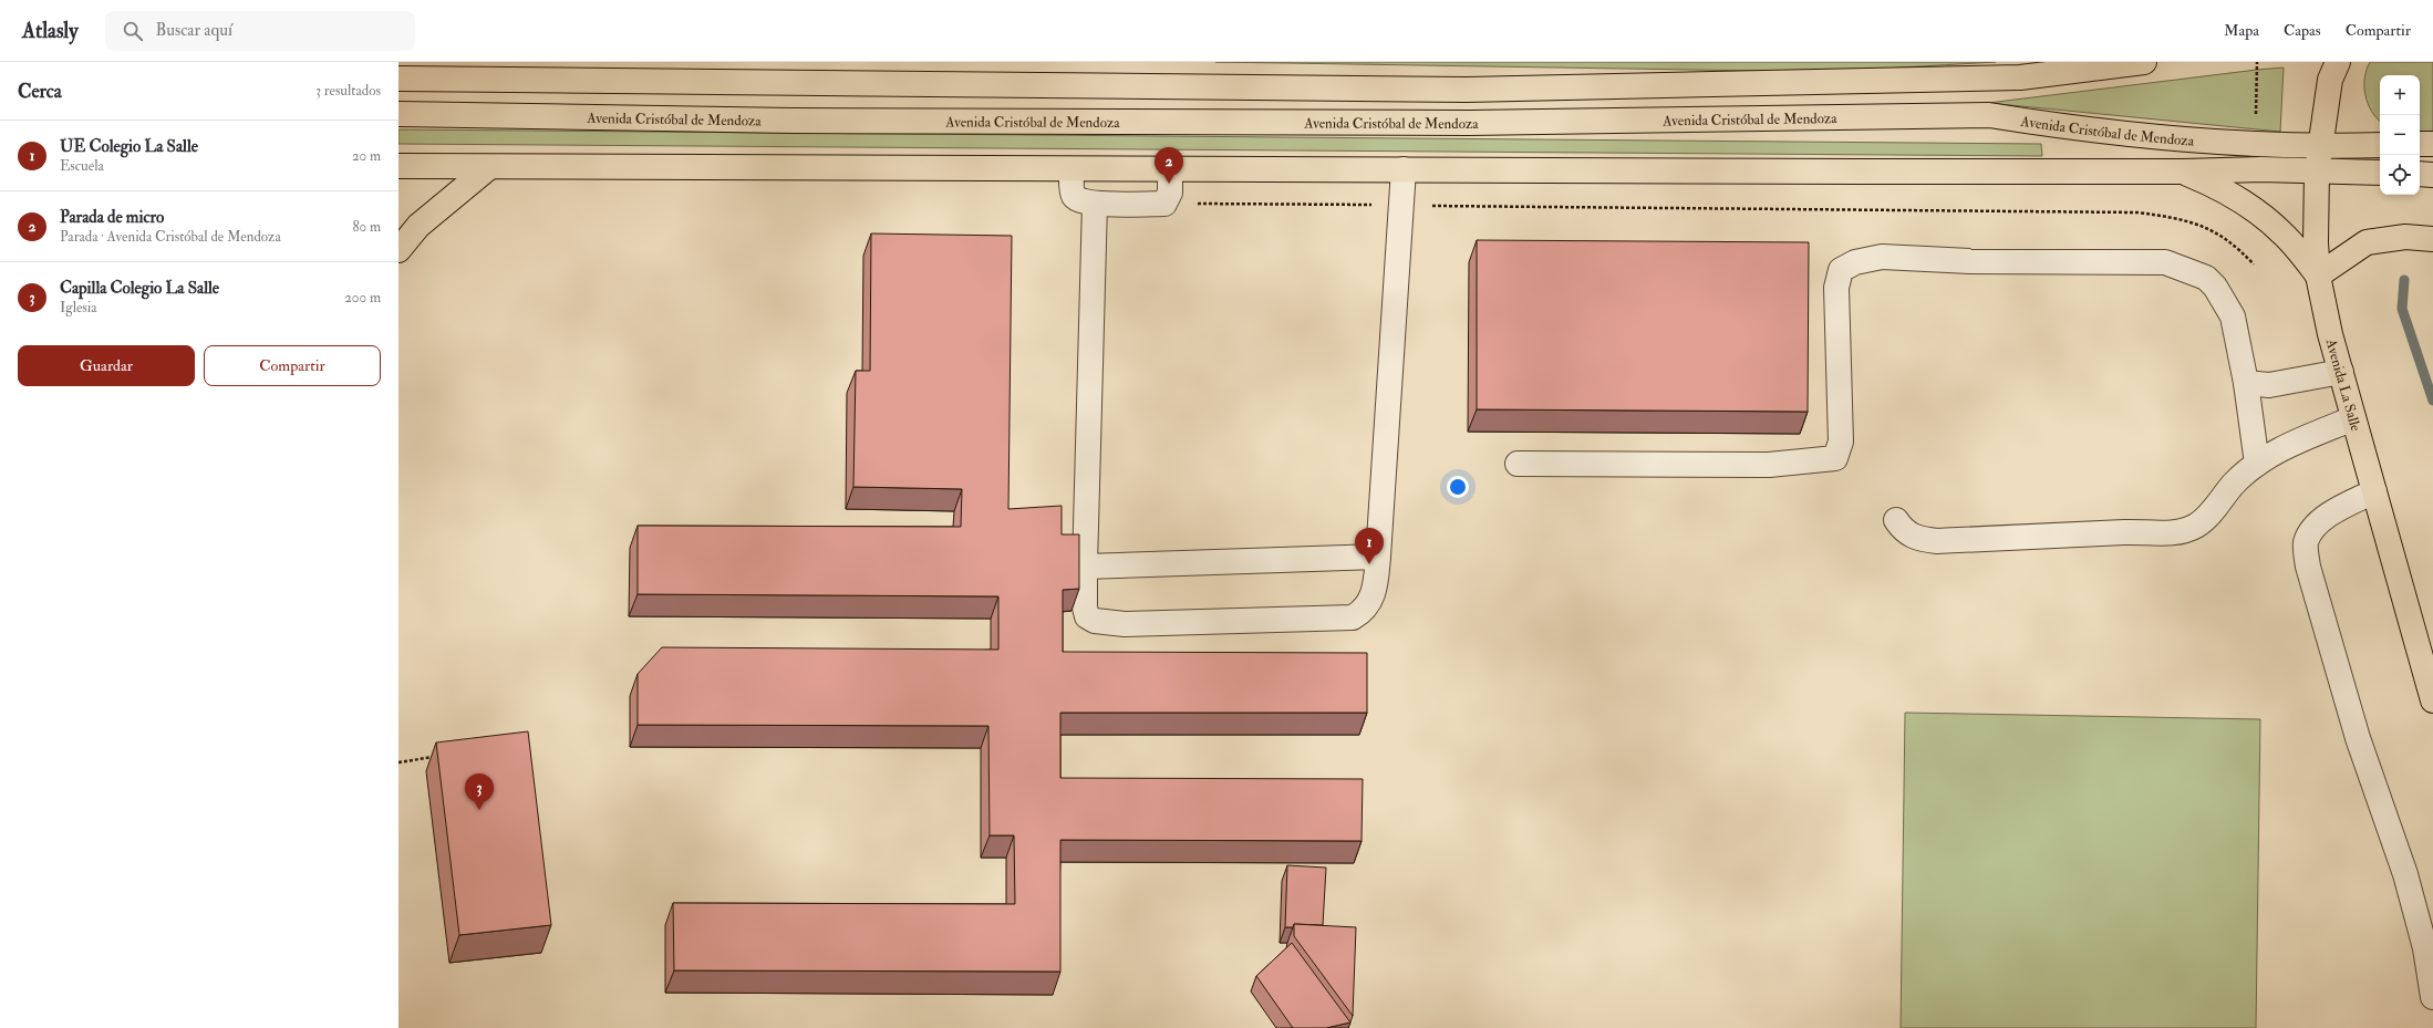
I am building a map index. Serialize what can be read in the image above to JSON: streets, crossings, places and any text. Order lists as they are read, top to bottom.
{
  "streets": {
    "main road": ["Avenida Cristóbal de Mendoza", "Avenida La Salle"]
  },
  "crossings": [
    ["Avenida Cristóbal de Mendoza", "Avenida La Salle"]
  ],
  "page": {
    "header": "Atlasly",
    "search": "Buscar aquí",
    "nav": ["Mapa", "Capas", "Compartir"],
    "heading": ["Cerca", "3 resultados"],
    "map_buttons": ["+", "−"],
    "list": [
      {
        "mark": "1",
        "name": "UE Colegio La Salle",
        "note": "Escuela",
        "value": "20 m"
      },
      {
        "mark": "2",
        "name": "Parada de micro",
        "note": "Parada · Avenida Cristóbal de Mendoza",
        "value": "80 m"
      },
      {
        "mark": "3",
        "name": "Capilla Colegio La Salle",
        "note": "Iglesia",
        "value": "200 m"
      }
    ],
    "pins": ["2", "1", "3"],
    "buttons": ["Guardar", "Compartir"]
  }
}
